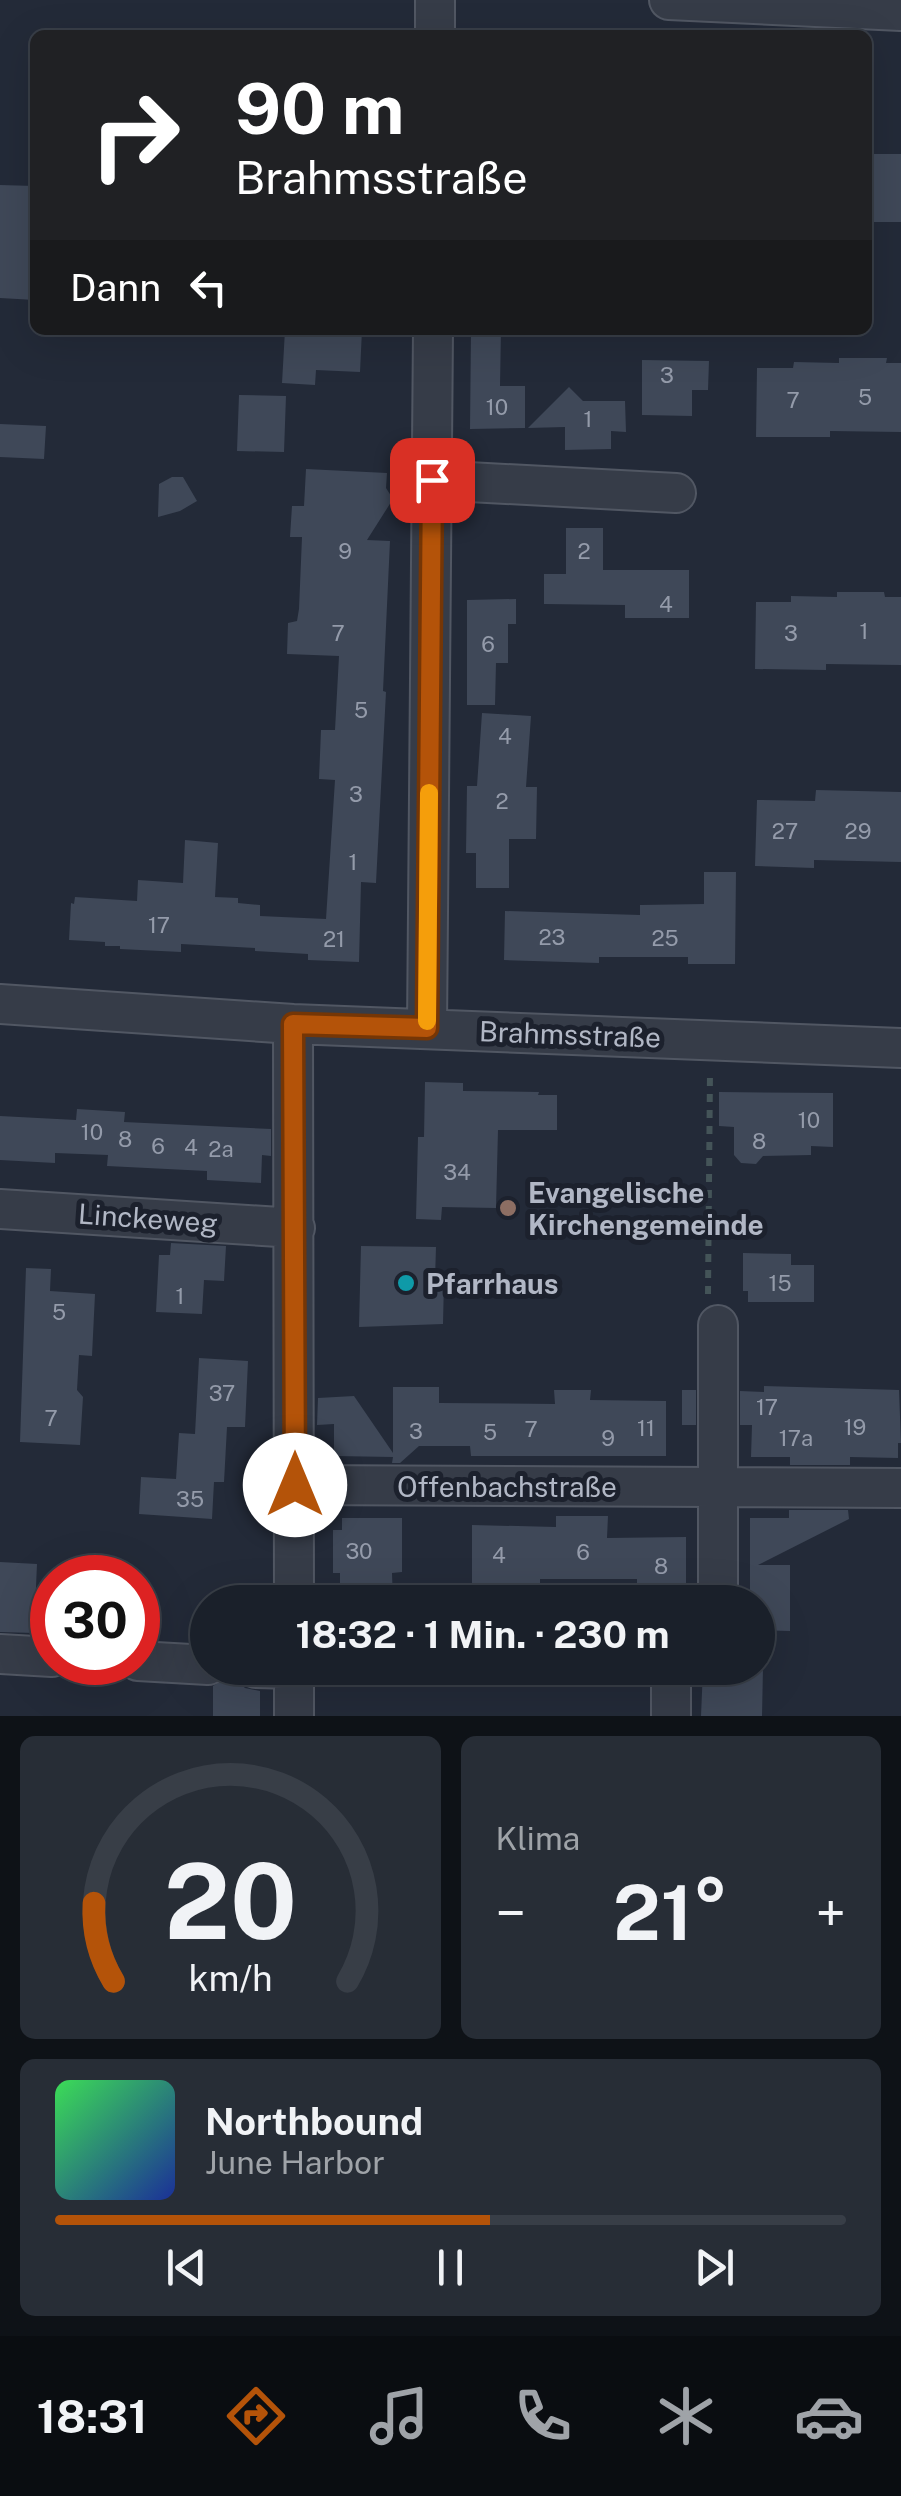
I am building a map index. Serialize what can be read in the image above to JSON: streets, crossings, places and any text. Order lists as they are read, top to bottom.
{
  "streets": {
    "street": ["Brahmsstraße", "Linckeweg", "Offenbachstraße"]
  },
  "places": ["Evangelische Kirchengemeinde", "Pfarrhaus"],
  "house_numbers": [
    "3",
    "5",
    "7",
    "10",
    "1",
    "9",
    "2",
    "4",
    "1",
    "7",
    "3",
    "6",
    "5",
    "4",
    "3",
    "2",
    "27",
    "29",
    "1",
    "17",
    "23",
    "25",
    "21",
    "10",
    "10",
    "8",
    "8",
    "6",
    "4",
    "2a",
    "34",
    "15",
    "1",
    "5",
    "37",
    "17",
    "7",
    "19",
    "11",
    "7",
    "3",
    "5",
    "9",
    "17a",
    "35",
    "30",
    "6",
    "4",
    "8"
  ],
  "page": {
    "turn": ["90 m", "Brahmsstraße"],
    "then": "Dann",
    "limit": "30",
    "trip": "18:32 · 1 Min. · 230 m",
    "tile": "Klima",
    "heat": ["−", "21°", "+"],
    "song": ["Northbound", "June Harbor"],
    "tabs": "18:31",
    "gauge": ["20", "km/h"]
  }
}
